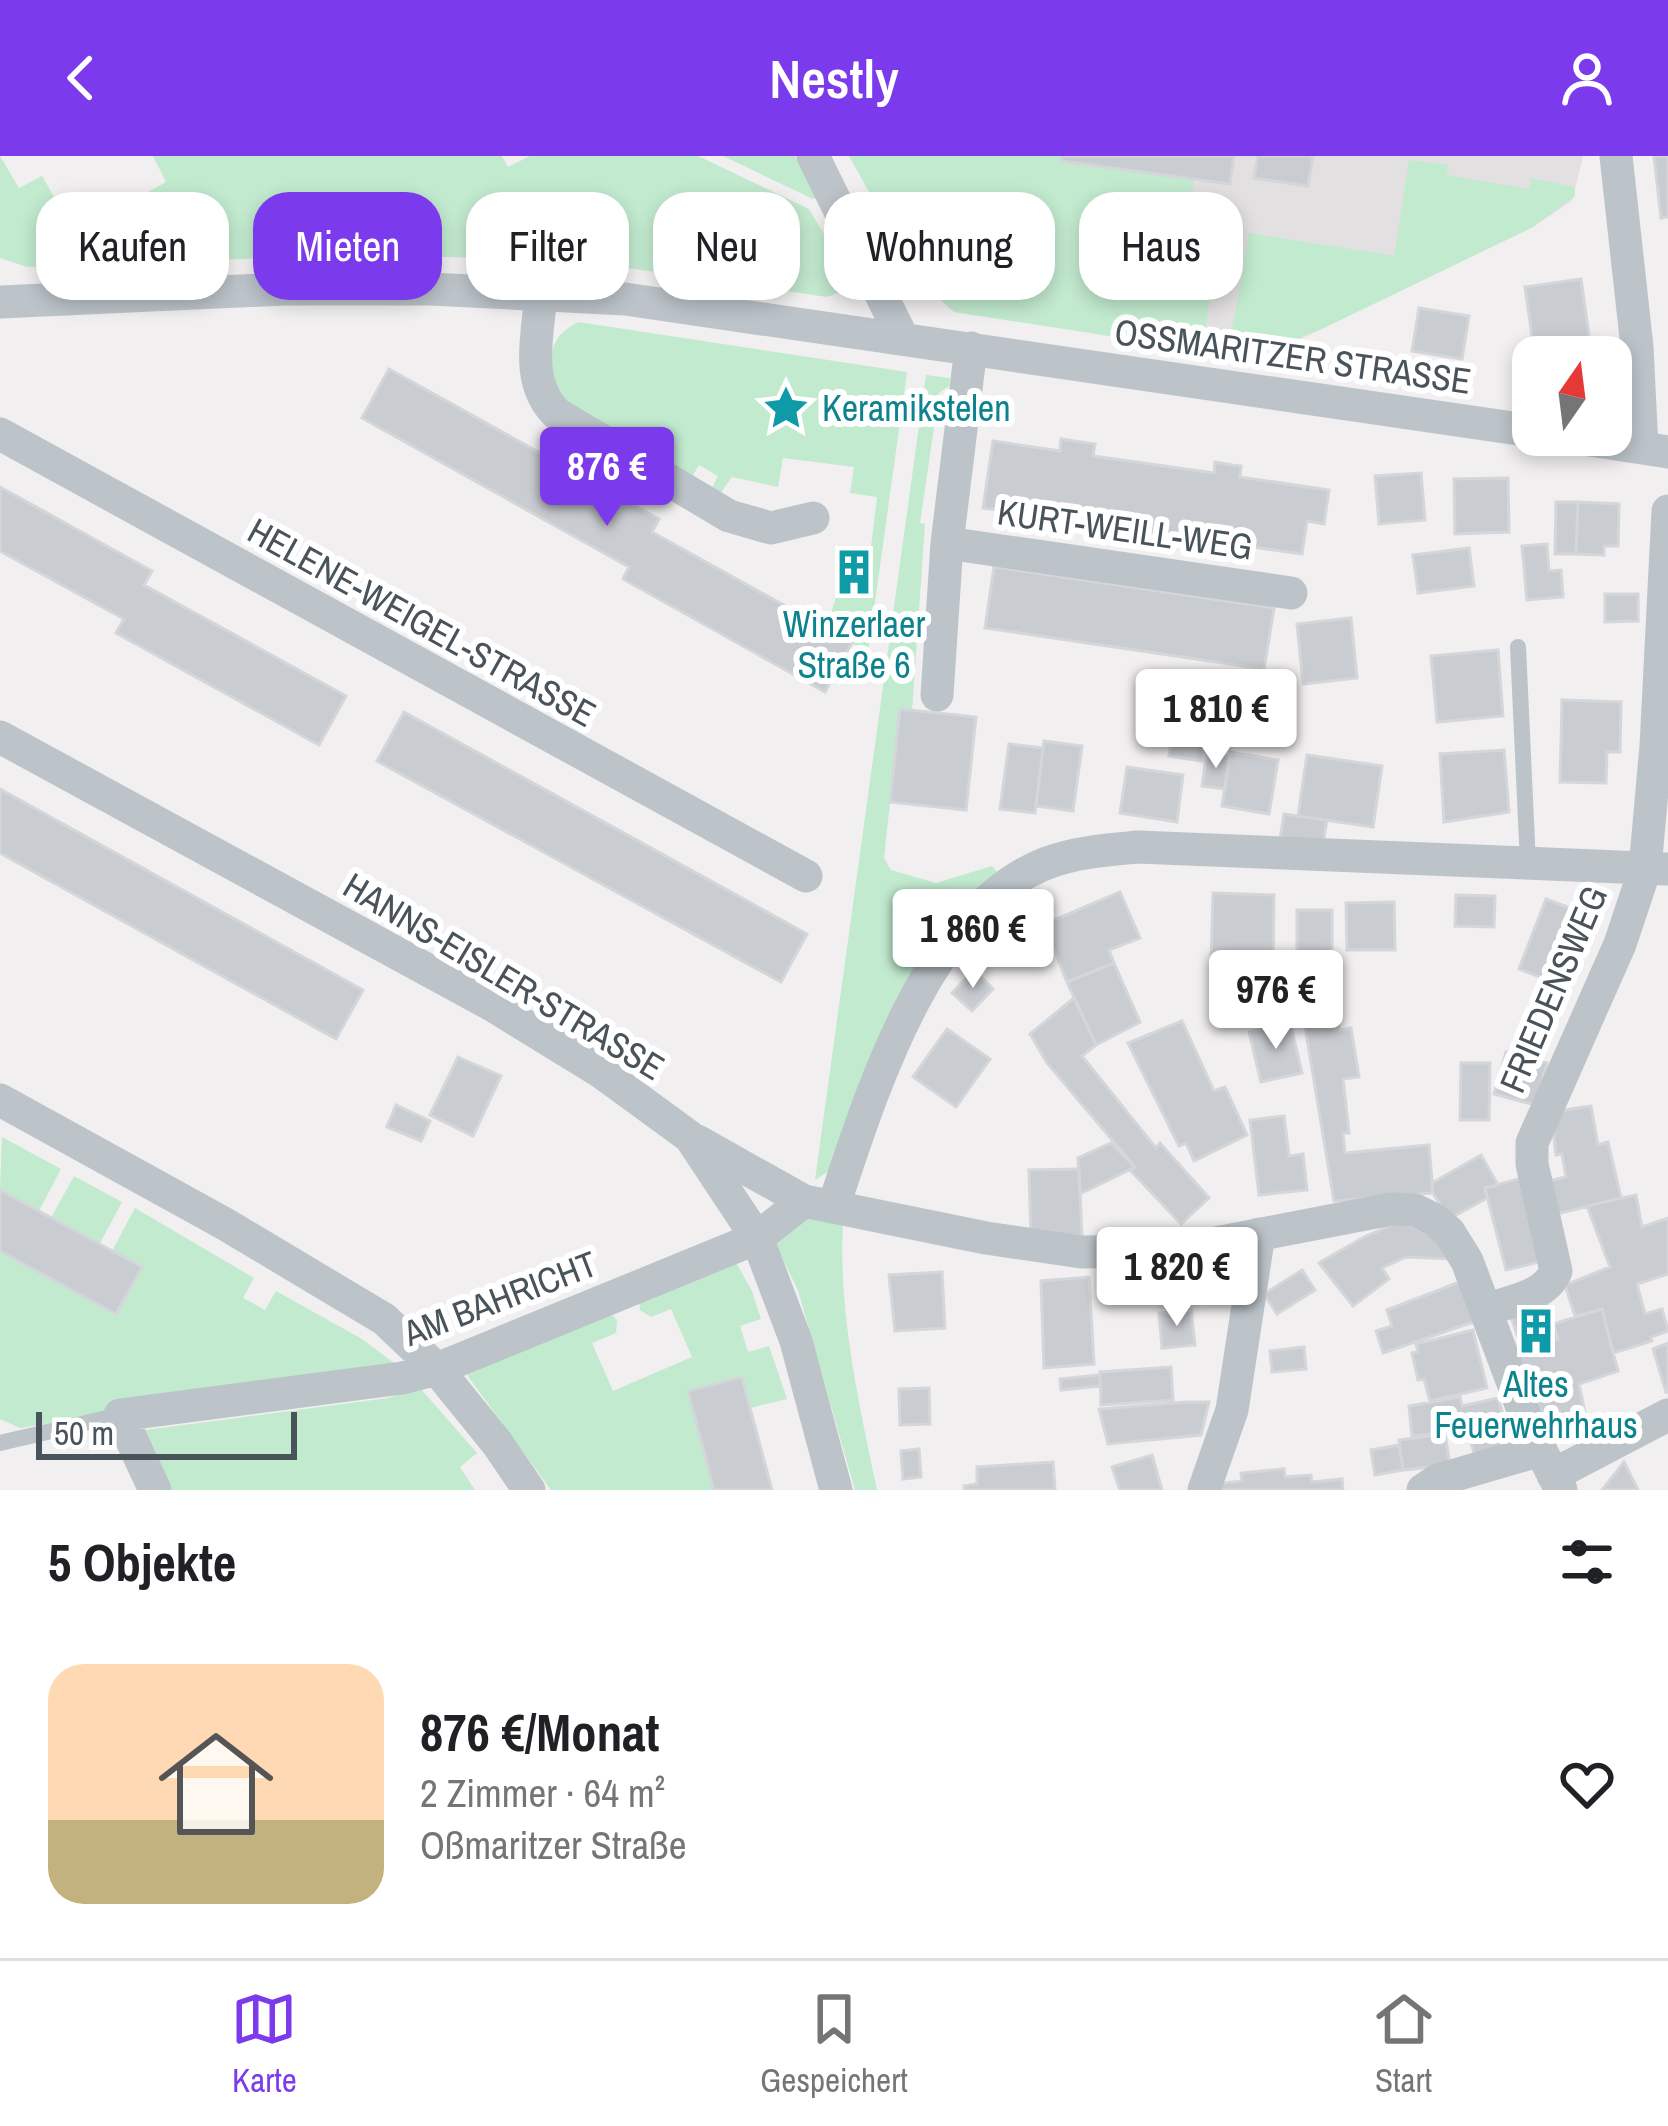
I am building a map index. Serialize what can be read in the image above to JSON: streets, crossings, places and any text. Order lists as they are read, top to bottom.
{
  "streets": {
    "street": [
      "OSSMARITZER STRASSE",
      "KURT-WEILL-WEG",
      "HELENE-WEIGEL-STRASSE",
      "HANNS-EISLER-STRASSE",
      "FRIEDENSWEG",
      "AM BAHRICHT"
    ]
  },
  "crossings": [
    ["OSSMARITZER STRASSE", "KURT-WEILL-WEG"],
    ["HANNS-EISLER-STRASSE", "AM BAHRICHT"]
  ],
  "places": {
    "place": ["Keramikstelen"],
    "building": ["Winzerlaer Straße 6", "Altes Feuerwehrhaus"]
  },
  "scale_bar": "50 m",
  "north": "top",
  "page": {
    "header": "Nestly",
    "chip": [
      "Kaufen",
      "Mieten",
      "Filter",
      "Neu",
      "Wohnung",
      "Haus"
    ],
    "price": [
      "876 €",
      "1 810 €",
      "1 860 €",
      "976 €",
      "1 820 €"
    ],
    "scale": "50 m",
    "heading": "5 Objekte",
    "list": [
      {
        "name": "876 €/Monat",
        "note": "2 Zimmer · 64 m² · Oßmaritzer Straße"
      }
    ],
    "tabs": ["Karte", "Gespeichert", "Start"]
  }
}
